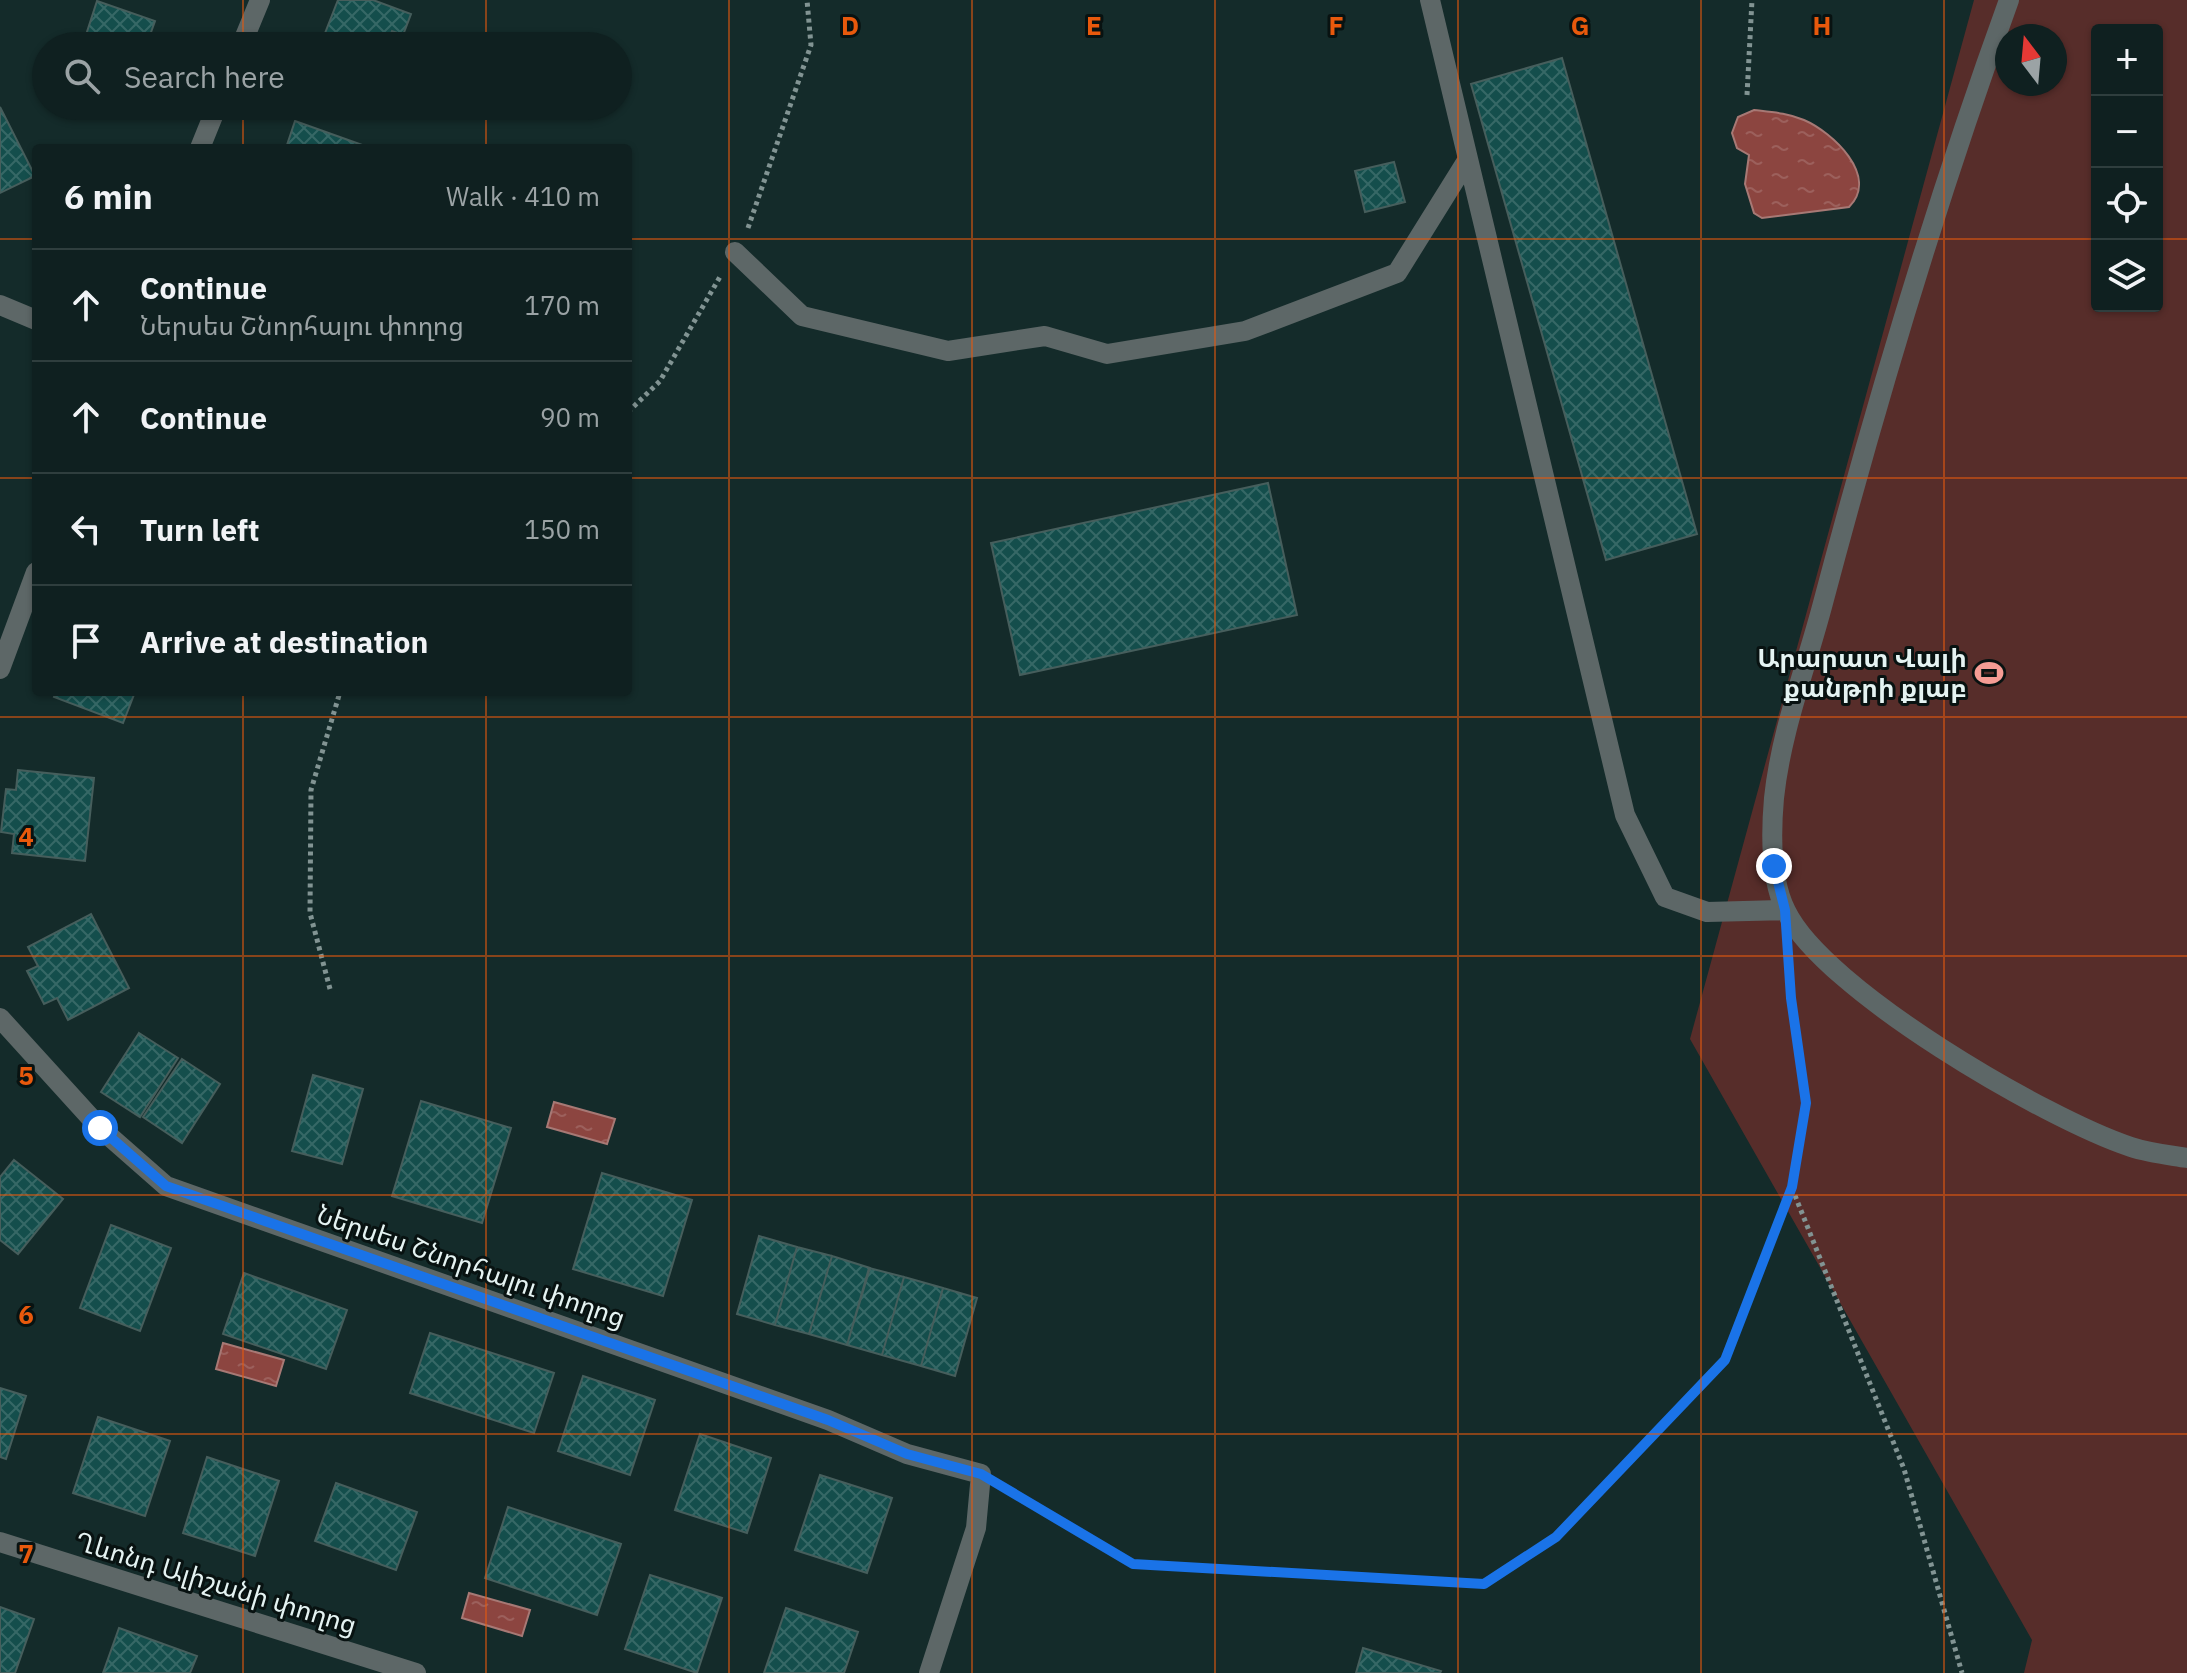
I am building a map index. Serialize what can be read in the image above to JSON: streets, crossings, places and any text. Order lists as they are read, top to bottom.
{
  "streets": {
    "street": ["Ներսես Շնորհալու փողոց", "Ղևոնդ Ալիշանի փողոց"]
  },
  "places": {
    "sports": ["Արարատ Վալի քանթրի քլաբ"]
  },
  "north": "top",
  "page": {
    "map_buttons": ["+", "−"],
    "search": "Search here",
    "heading": ["6 min", "Walk · 410 m"],
    "list": [
      ["Continue", "Ներսես Շնորհալու փողոց", "170 m"],
      ["Continue", "90 m"],
      ["Turn left", "150 m"],
      "Arrive at destination"
    ]
  },
  "grid": {
    "columns": [
      "D",
      "E",
      "F",
      "G",
      "H"
    ],
    "rows": [
      "4",
      "5",
      "6",
      "7"
    ]
  }
}
